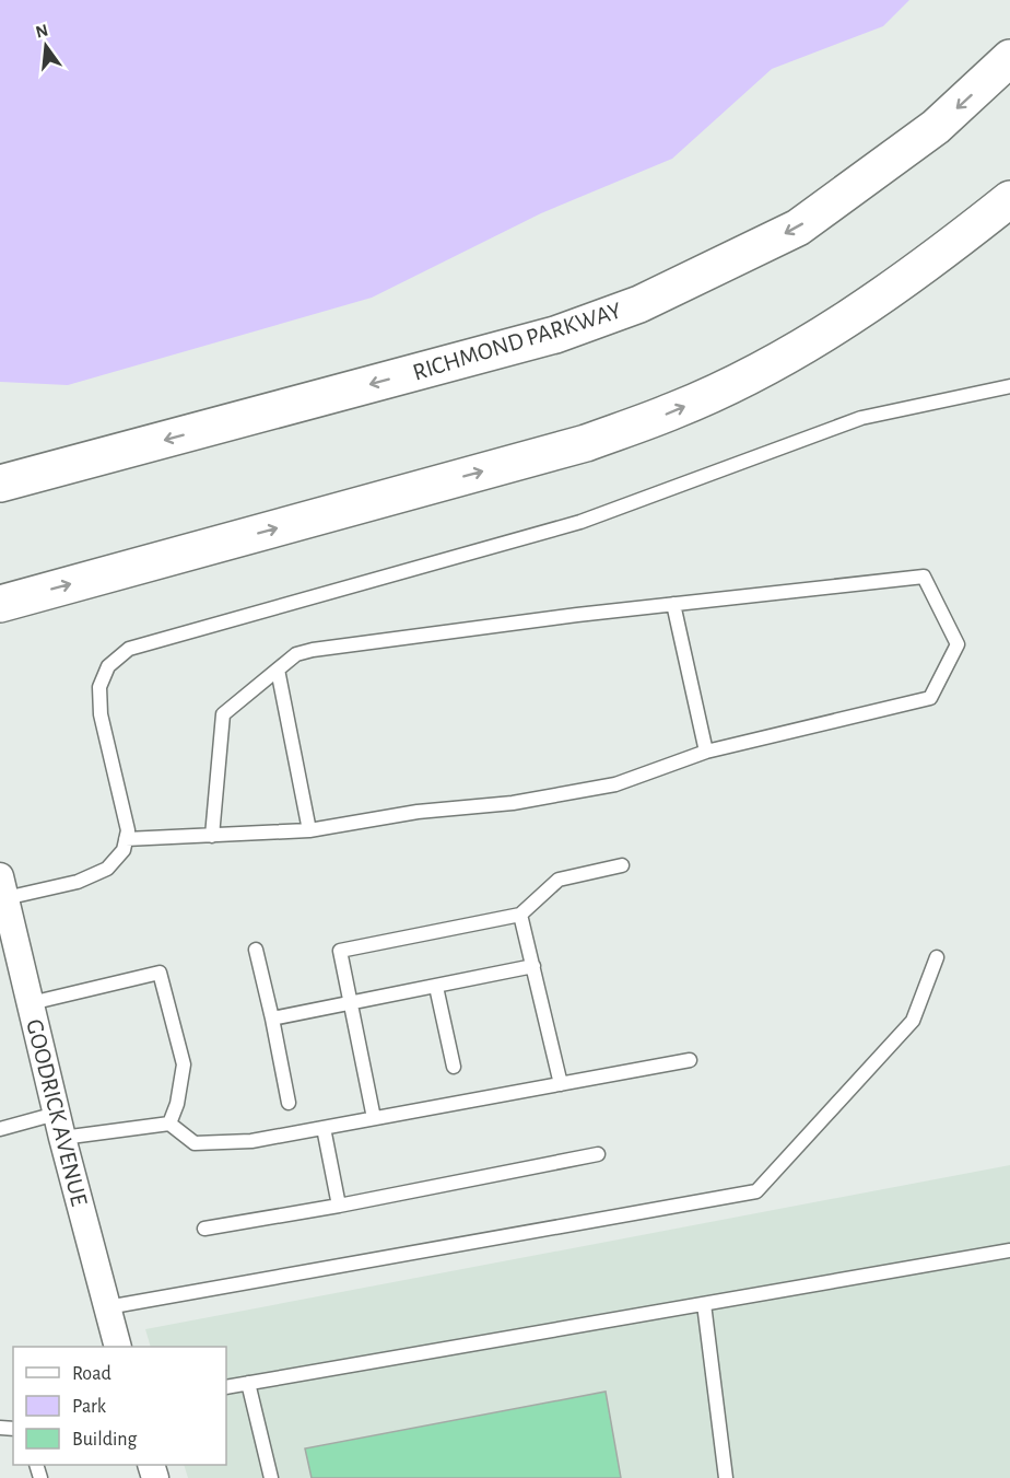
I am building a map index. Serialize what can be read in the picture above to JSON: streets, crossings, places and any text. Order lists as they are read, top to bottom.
{
  "streets": {
    "highway": ["RICHMOND PARKWAY"],
    "street": ["GOODRICK AVENUE"]
  },
  "legend": ["Road", "Park", "Building"],
  "north": "top"
}
